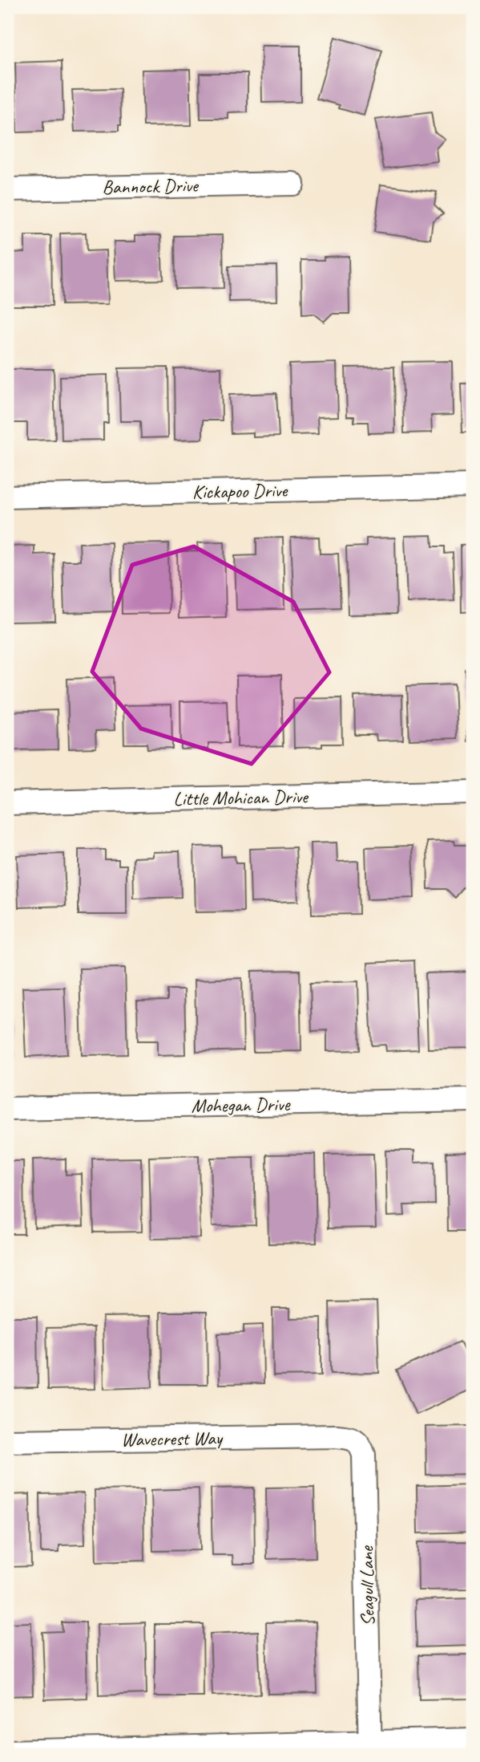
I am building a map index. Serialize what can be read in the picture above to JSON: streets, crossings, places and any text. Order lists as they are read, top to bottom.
{
  "streets": {
    "street": [
      "Bannock Drive",
      "Kickapoo Drive",
      "Little Mohican Drive",
      "Mohegan Drive",
      "Wavecrest Way",
      "Seagull Lane"
    ]
  },
  "crossings": [
    ["Wavecrest Way", "Seagull Lane"]
  ]
}
